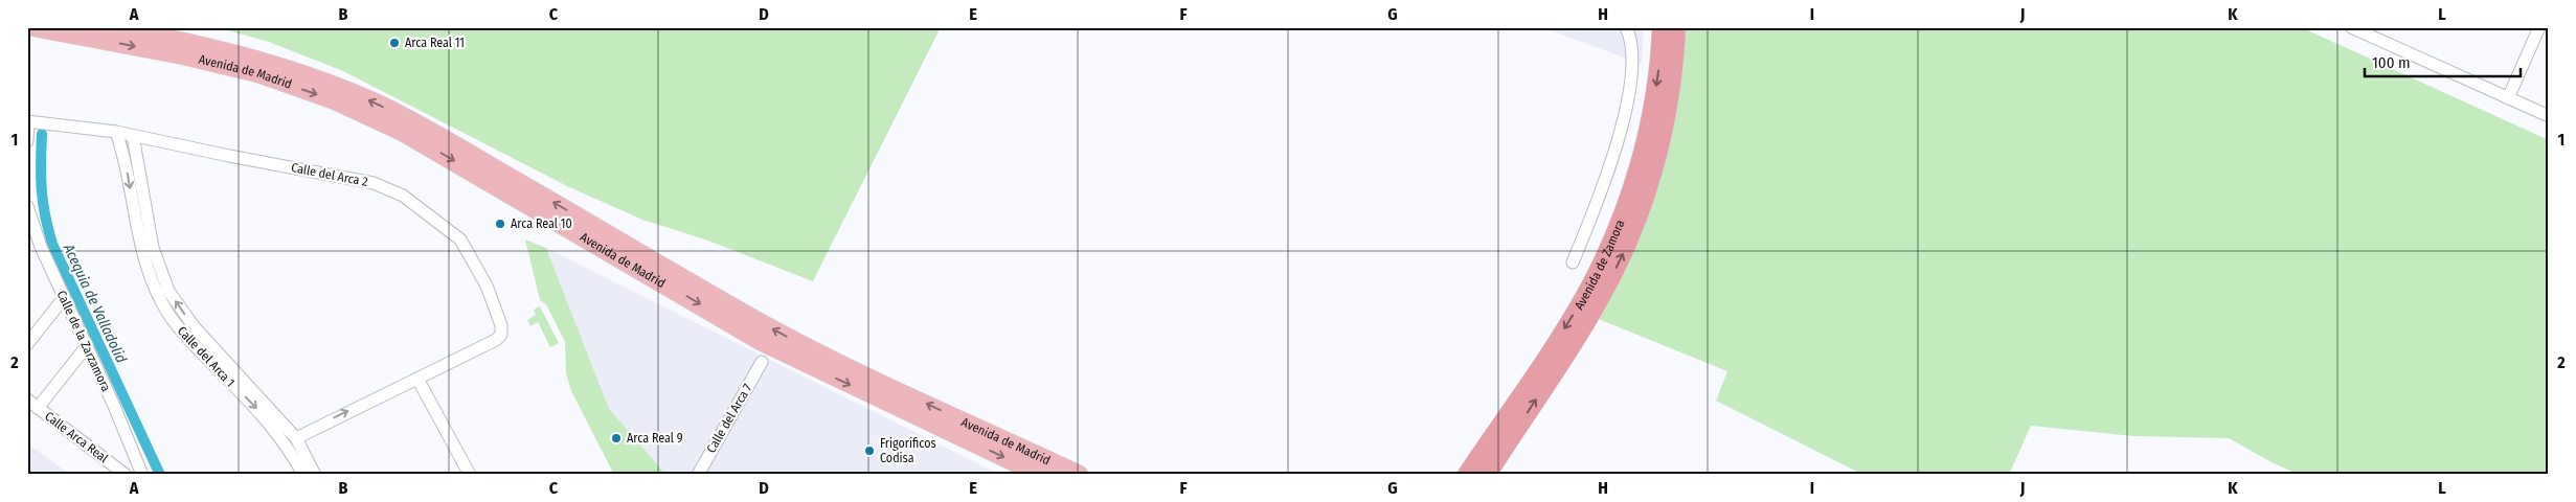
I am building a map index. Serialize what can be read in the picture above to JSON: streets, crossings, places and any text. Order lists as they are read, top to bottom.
{
  "streets": {
    "highway": ["Avenida de Zamora"],
    "main road": ["Avenida de Madrid"],
    "street": [
      "Calle del Arca 2",
      "Calle de la Zarzamora",
      "Calle del Arca 1",
      "Calle del Arca 7",
      "Calle Arca Real"
    ]
  },
  "crossings": [
    ["Calle del Arca 2", "Calle del Arca 1"]
  ],
  "water": ["Acequia de Valladolid"],
  "places": [
    "Arca Real 11",
    "Arca Real 10",
    "Arca Real 9",
    "Frigoríficos Codisa"
  ],
  "scale_bar": "100 m",
  "grid": {
    "columns": [
      "A",
      "B",
      "C",
      "D",
      "E",
      "F",
      "G",
      "H",
      "I",
      "J",
      "K",
      "L"
    ],
    "rows": ["1", "2"]
  }
}
